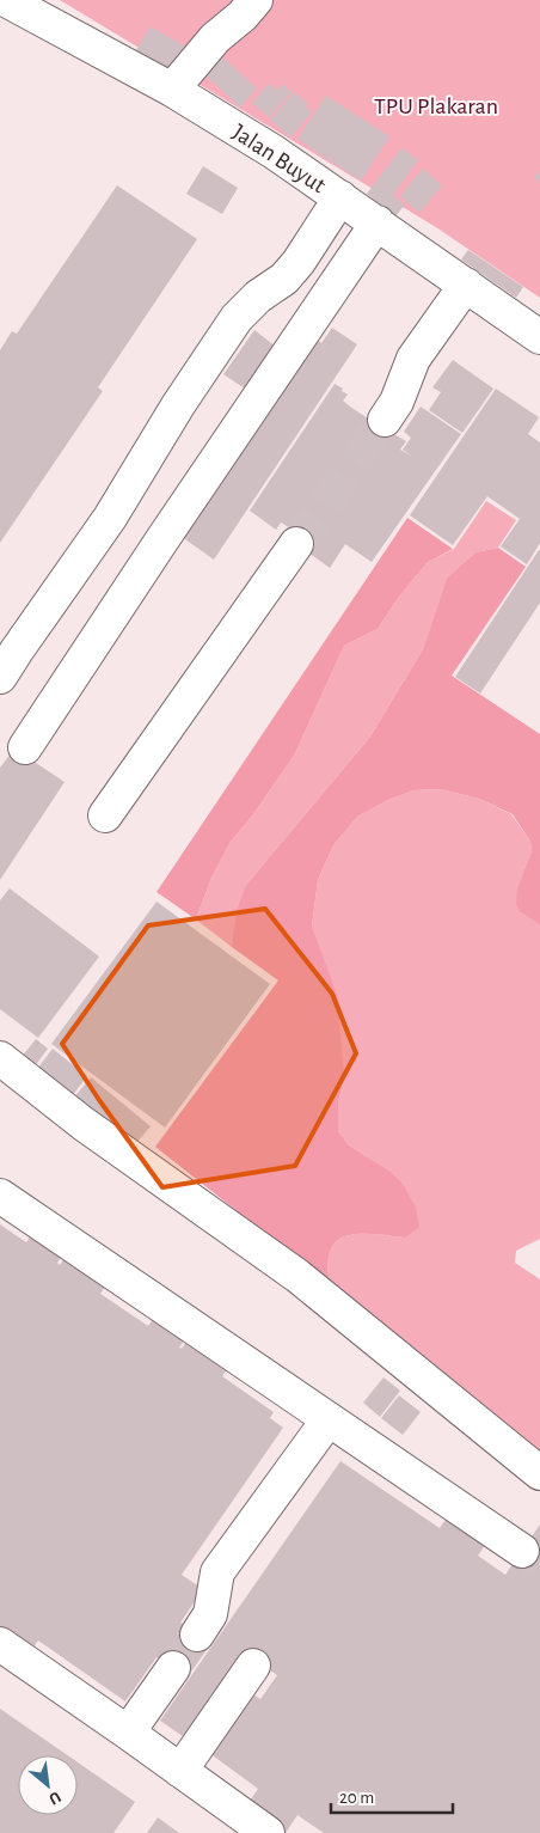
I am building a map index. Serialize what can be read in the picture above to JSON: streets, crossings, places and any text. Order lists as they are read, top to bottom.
{
  "streets": {
    "street": ["Jalan Buyut"]
  },
  "parks": ["TPU Plakaran"],
  "scale_bar": "20 m",
  "north": "bottom right"
}
